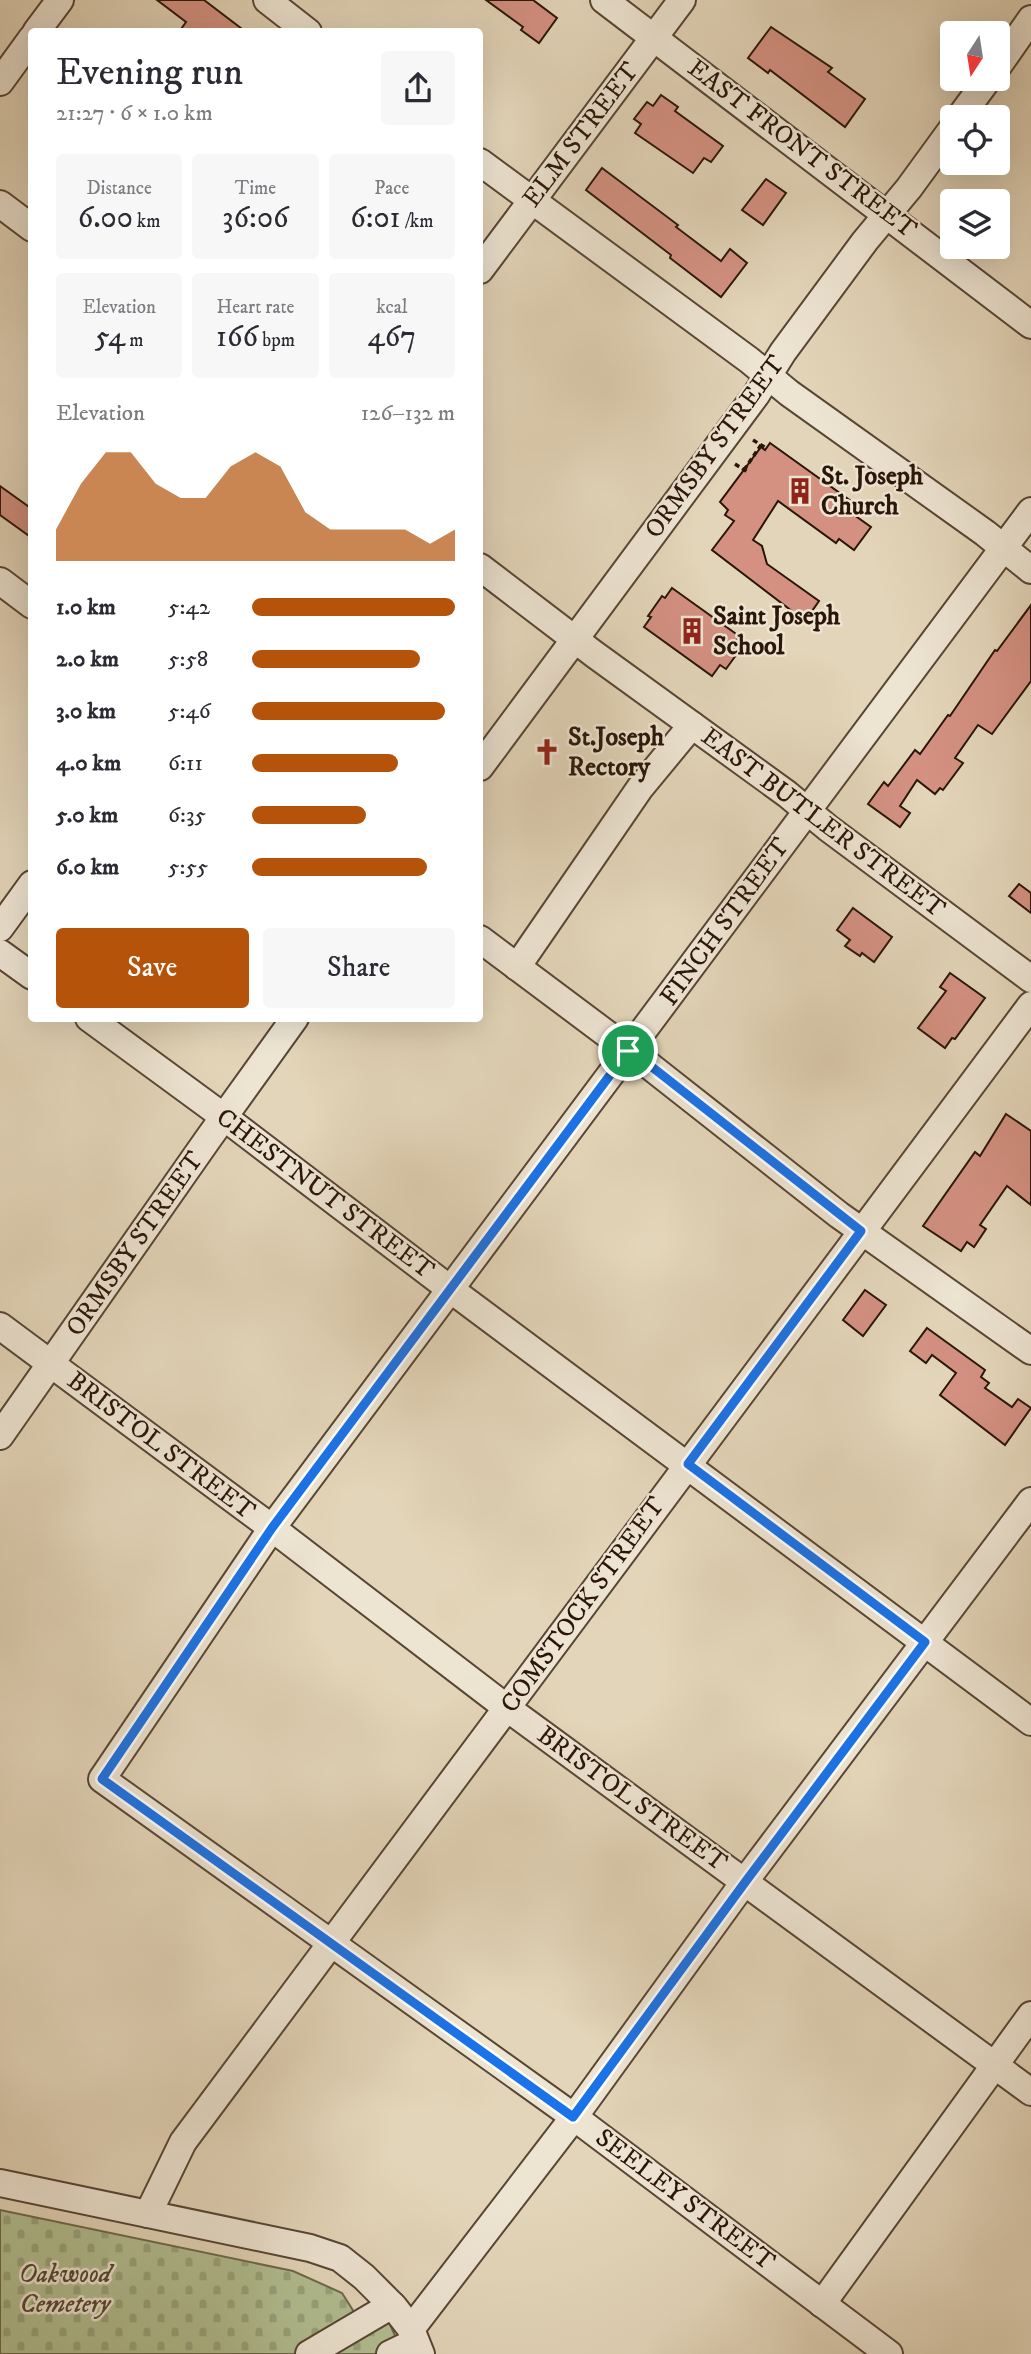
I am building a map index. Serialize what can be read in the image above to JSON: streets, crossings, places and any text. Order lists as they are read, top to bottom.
{
  "streets": {
    "street": [
      "ELM STREET",
      "EAST FRONT STREET",
      "ORMSBY STREET",
      "EAST BUTLER STREET",
      "FINCH STREET",
      "CHESTNUT STREET",
      "BRISTOL STREET",
      "COMSTOCK STREET",
      "SEELEY STREET"
    ]
  },
  "crossings": [
    ["ELM STREET", "EAST FRONT STREET"],
    ["EAST FRONT STREET", "ORMSBY STREET"],
    ["ORMSBY STREET", "EAST BUTLER STREET"],
    ["ORMSBY STREET", "CHESTNUT STREET"],
    ["ORMSBY STREET", "BRISTOL STREET"],
    ["EAST BUTLER STREET", "FINCH STREET"],
    ["FINCH STREET", "CHESTNUT STREET"],
    ["FINCH STREET", "BRISTOL STREET"],
    ["FINCH STREET", "SEELEY STREET"],
    ["CHESTNUT STREET", "COMSTOCK STREET"],
    ["BRISTOL STREET", "COMSTOCK STREET"],
    ["COMSTOCK STREET", "SEELEY STREET"]
  ],
  "parks": ["Oakwood Cemetery"],
  "places": {
    "building": ["St. Joseph Church", "Saint Joseph School"],
    "church": ["St.Joseph Rectory"]
  },
  "north": "bottom",
  "page": {
    "heading": ["Evening run", "21:27 · 6 × 1.0 km"],
    "stats": [
      ["Distance", "6.00 km"],
      ["Time", "36:06"],
      ["Pace", "6:01 /km"],
      ["Elevation", "54 m"],
      ["Heart rate", "166 bpm"],
      ["kcal", "467"]
    ],
    "chart": ["Elevation", "126–132 m"],
    "list": [
      {
        "name": "1.0 km",
        "note": "5:42"
      },
      {
        "name": "2.0 km",
        "note": "5:58"
      },
      {
        "name": "3.0 km",
        "note": "5:46"
      },
      {
        "name": "4.0 km",
        "note": "6:11"
      },
      {
        "name": "5.0 km",
        "note": "6:35"
      },
      {
        "name": "6.0 km",
        "note": "5:55"
      }
    ],
    "buttons": ["Save", "Share"]
  }
}
